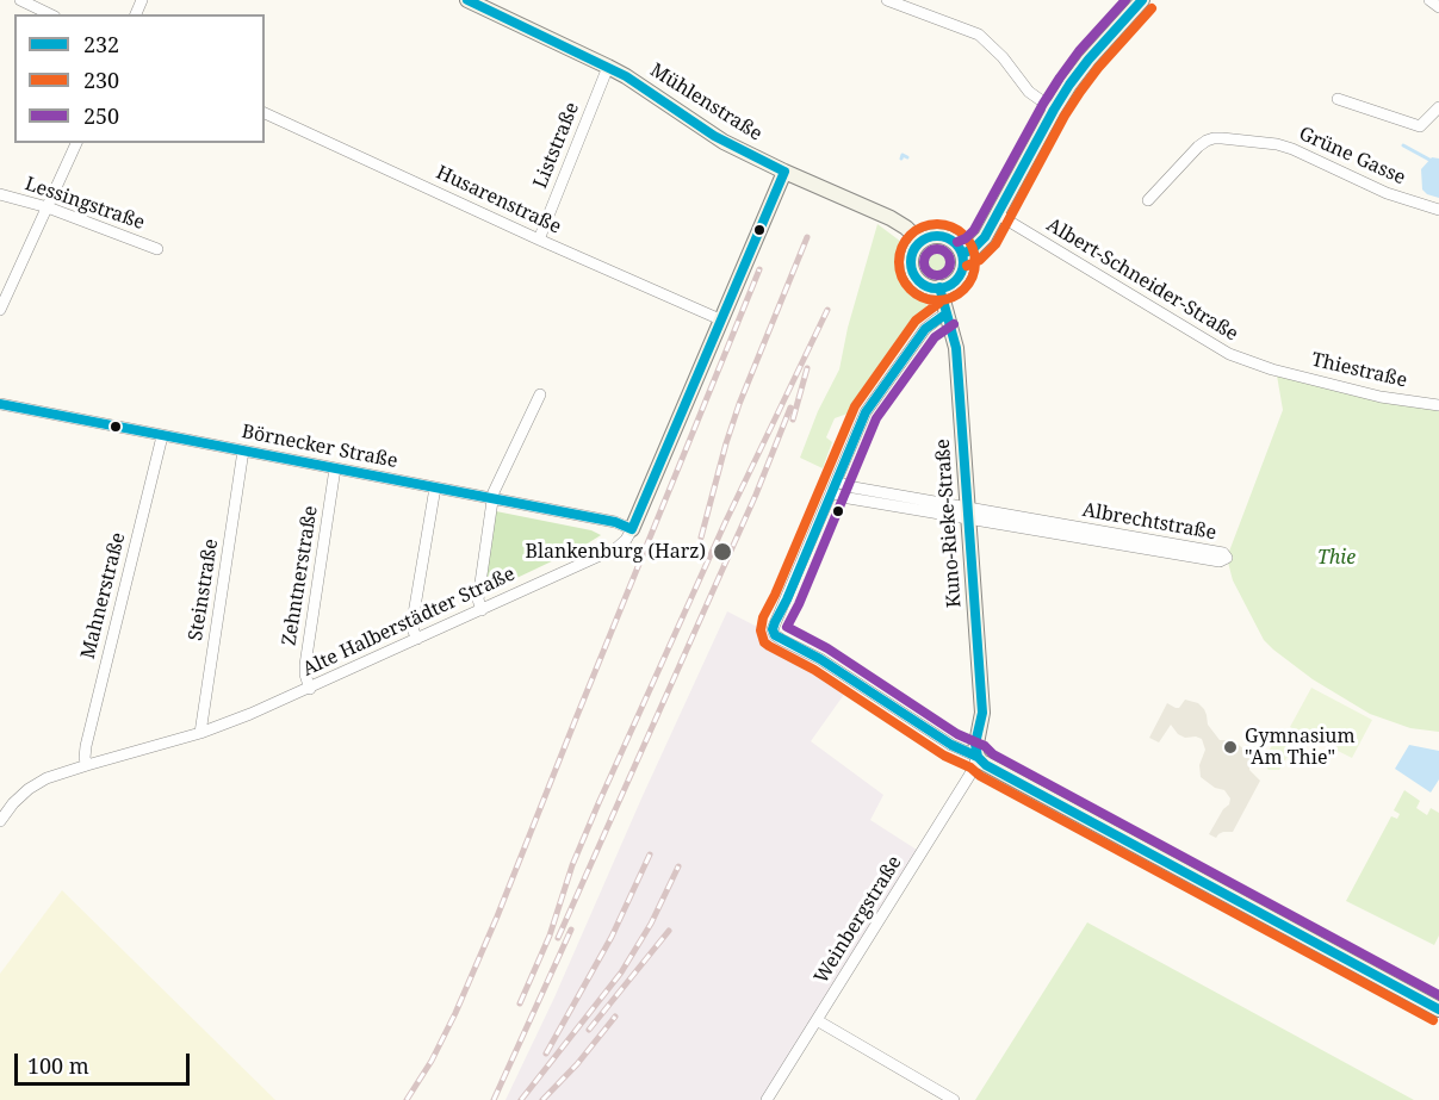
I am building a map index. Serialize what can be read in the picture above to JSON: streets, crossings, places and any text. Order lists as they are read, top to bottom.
{
  "streets": {
    "street": [
      "Mühlenstraße",
      "Liststraße",
      "Grüne Gasse",
      "Husarenstraße",
      "Lessingstraße",
      "Albert-Schneider-Straße",
      "Thiestraße",
      "Börnecker Straße",
      "Albrechtstraße",
      "Kuno-Rieke-Straße",
      "Zehntnerstraße",
      "Steinstraße",
      "Mahnerstraße",
      "Alte Halberstädter Straße",
      "Weinbergstraße"
    ]
  },
  "crossings": [
    ["Mühlenstraße", "Liststraße"],
    ["Mühlenstraße", "Kuno-Rieke-Straße"],
    ["Mühlenstraße", "Alte Halberstädter Straße"],
    ["Liststraße", "Husarenstraße"],
    ["Husarenstraße", "Alte Halberstädter Straße"],
    ["Albert-Schneider-Straße", "Thiestraße"],
    ["Börnecker Straße", "Zehntnerstraße"],
    ["Börnecker Straße", "Steinstraße"],
    ["Börnecker Straße", "Mahnerstraße"],
    ["Börnecker Straße", "Alte Halberstädter Straße"],
    ["Albrechtstraße", "Kuno-Rieke-Straße"],
    ["Kuno-Rieke-Straße", "Weinbergstraße"],
    ["Zehntnerstraße", "Alte Halberstädter Straße"],
    ["Steinstraße", "Alte Halberstädter Straße"],
    ["Mahnerstraße", "Alte Halberstädter Straße"]
  ],
  "parks": ["Thie"],
  "places": ["Blankenburg (Harz)", "Gymnasium \"Am Thie\""],
  "lines": ["transit line 232", "transit line 250", "transit line 230"],
  "legend": ["232", "230", "250"],
  "scale_bar": "100 m"
}
